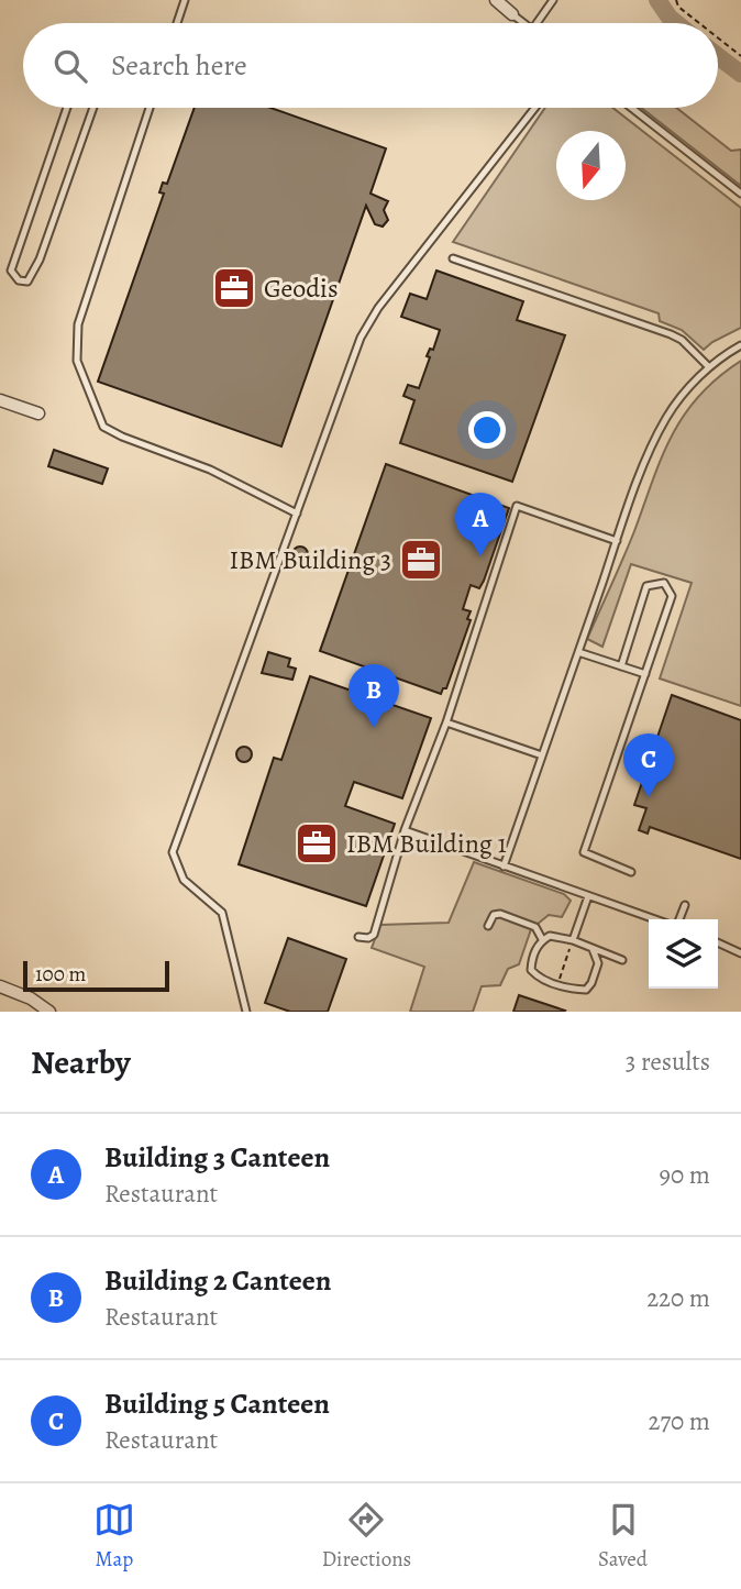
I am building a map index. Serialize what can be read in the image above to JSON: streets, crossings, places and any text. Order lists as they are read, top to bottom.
{
  "places": {
    "office": ["Geodis", "IBM Building 3", "IBM Building 1"]
  },
  "scale_bar": "100 m",
  "north": "bottom",
  "page": {
    "search": "Search here",
    "pins": ["A", "B", "C"],
    "scale": "100 m",
    "heading": ["Nearby", "3 results"],
    "list": [
      {
        "mark": "A",
        "name": "Building 3 Canteen",
        "note": "Restaurant",
        "value": "90 m"
      },
      {
        "mark": "B",
        "name": "Building 2 Canteen",
        "note": "Restaurant",
        "value": "220 m"
      },
      {
        "mark": "C",
        "name": "Building 5 Canteen",
        "note": "Restaurant",
        "value": "270 m"
      }
    ],
    "nav": ["Map", "Directions", "Saved"]
  }
}
